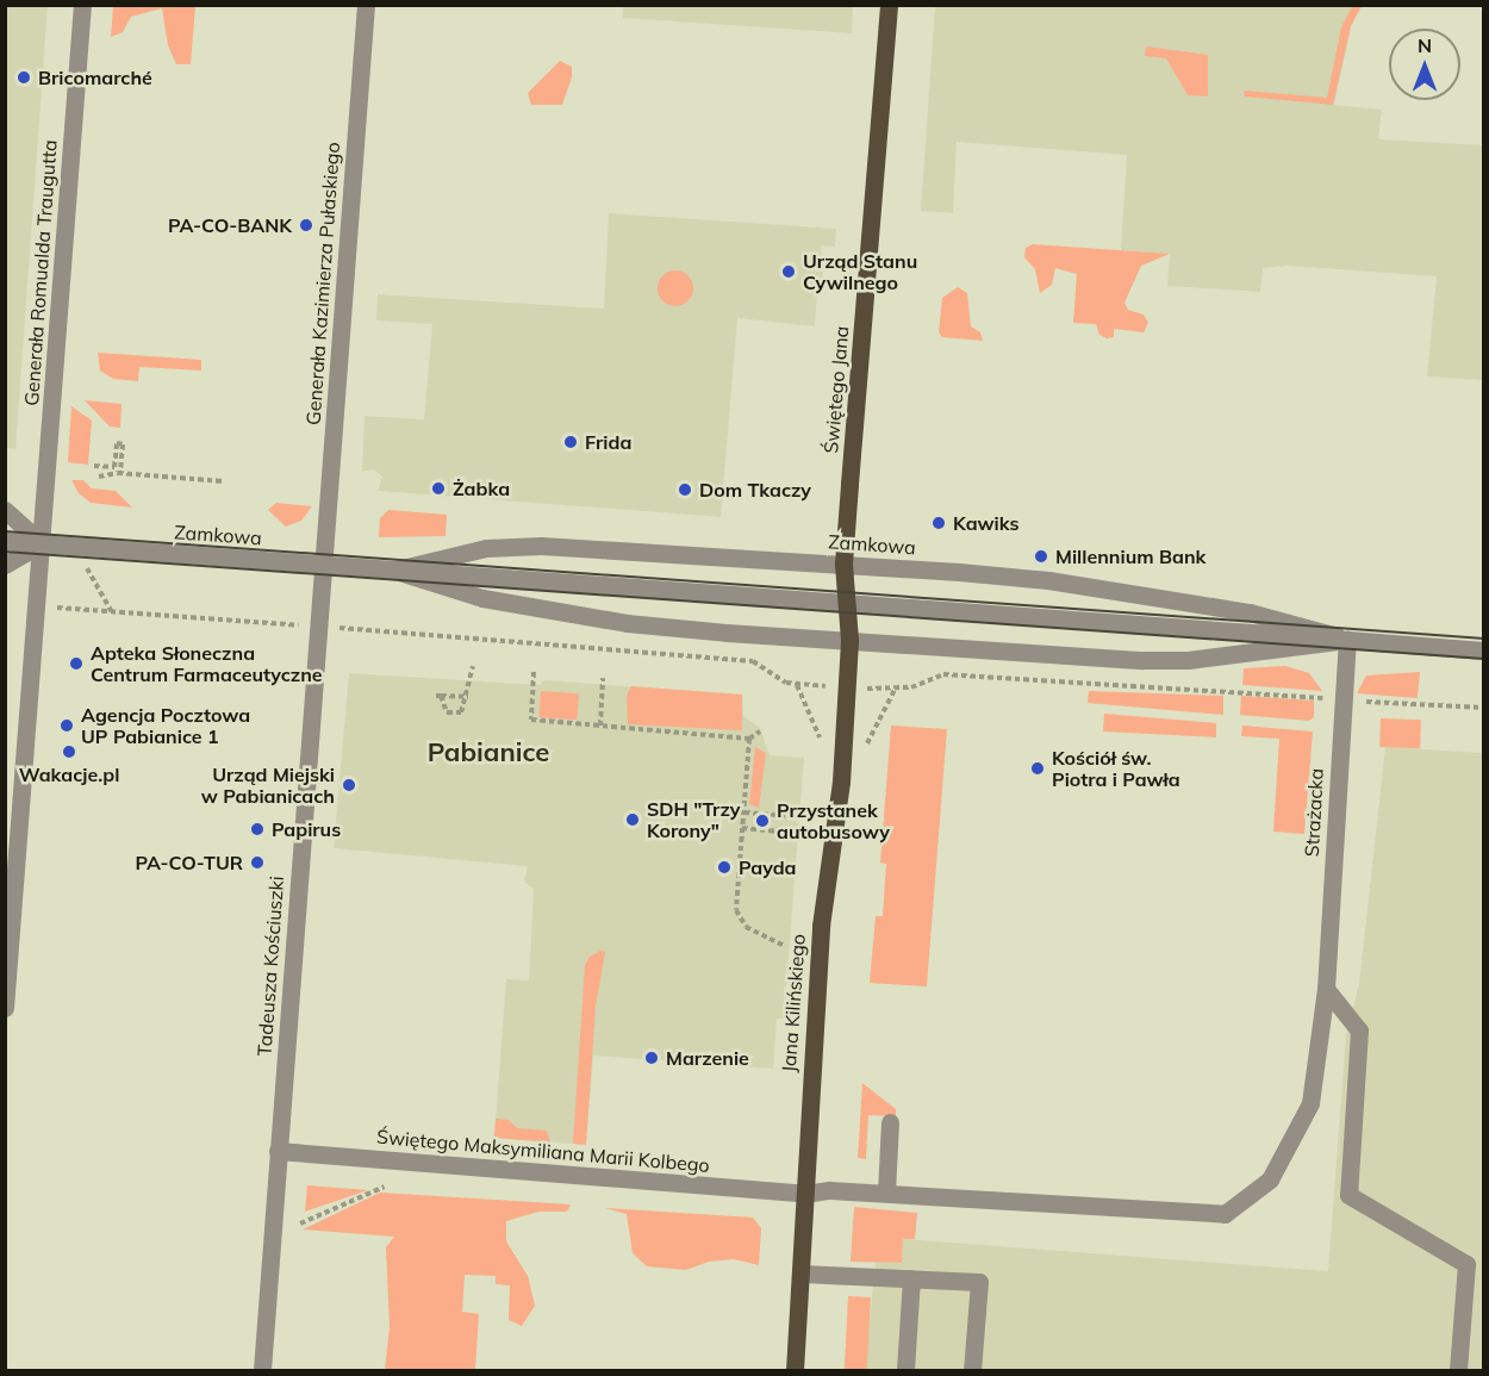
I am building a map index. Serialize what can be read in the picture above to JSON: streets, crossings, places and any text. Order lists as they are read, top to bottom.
{
  "streets": {
    "main road": ["Świętego Jana", "Jana Kilińskiego"],
    "street": [
      "Generała Romualda Traugutta",
      "Generała Kazimierza Pułaskiego",
      "Zamkowa",
      "Strażacka",
      "Tadeusza Kościuszki",
      "Świętego Maksymiliana Marii Kolbego"
    ]
  },
  "crossings": [
    ["Generała Romualda Traugutta", "Zamkowa"],
    ["Generała Kazimierza Pułaskiego", "Zamkowa"],
    ["Generała Kazimierza Pułaskiego", "Tadeusza Kościuszki"],
    ["Świętego Jana", "Zamkowa"],
    ["Świętego Jana", "Jana Kilińskiego"],
    ["Zamkowa", "Strażacka"],
    ["Zamkowa", "Tadeusza Kościuszki"],
    ["Zamkowa", "Jana Kilińskiego"],
    ["Strażacka", "Świętego Maksymiliana Marii Kolbego"],
    ["Tadeusza Kościuszki", "Świętego Maksymiliana Marii Kolbego"],
    ["Jana Kilińskiego", "Świętego Maksymiliana Marii Kolbego"]
  ],
  "districts": ["Pabianice"],
  "places": [
    "Bricomarché",
    "PA-CO-BANK",
    "Urząd Stanu Cywilnego",
    "Frida",
    "Żabka",
    "Dom Tkaczy",
    "Kawiks",
    "Millennium Bank",
    "Apteka Słoneczna Centrum Farmaceutyczne",
    "Agencja Pocztowa UP Pabianice 1",
    "Wakacje.pl",
    "Kościół św. Piotra i Pawła",
    "Urząd Miejski w Pabianicach",
    "SDH \"Trzy Korony\"",
    "Przystanek autobusowy",
    "Papirus",
    "PA-CO-TUR",
    "Payda",
    "Marzenie"
  ],
  "north": "top"
}
